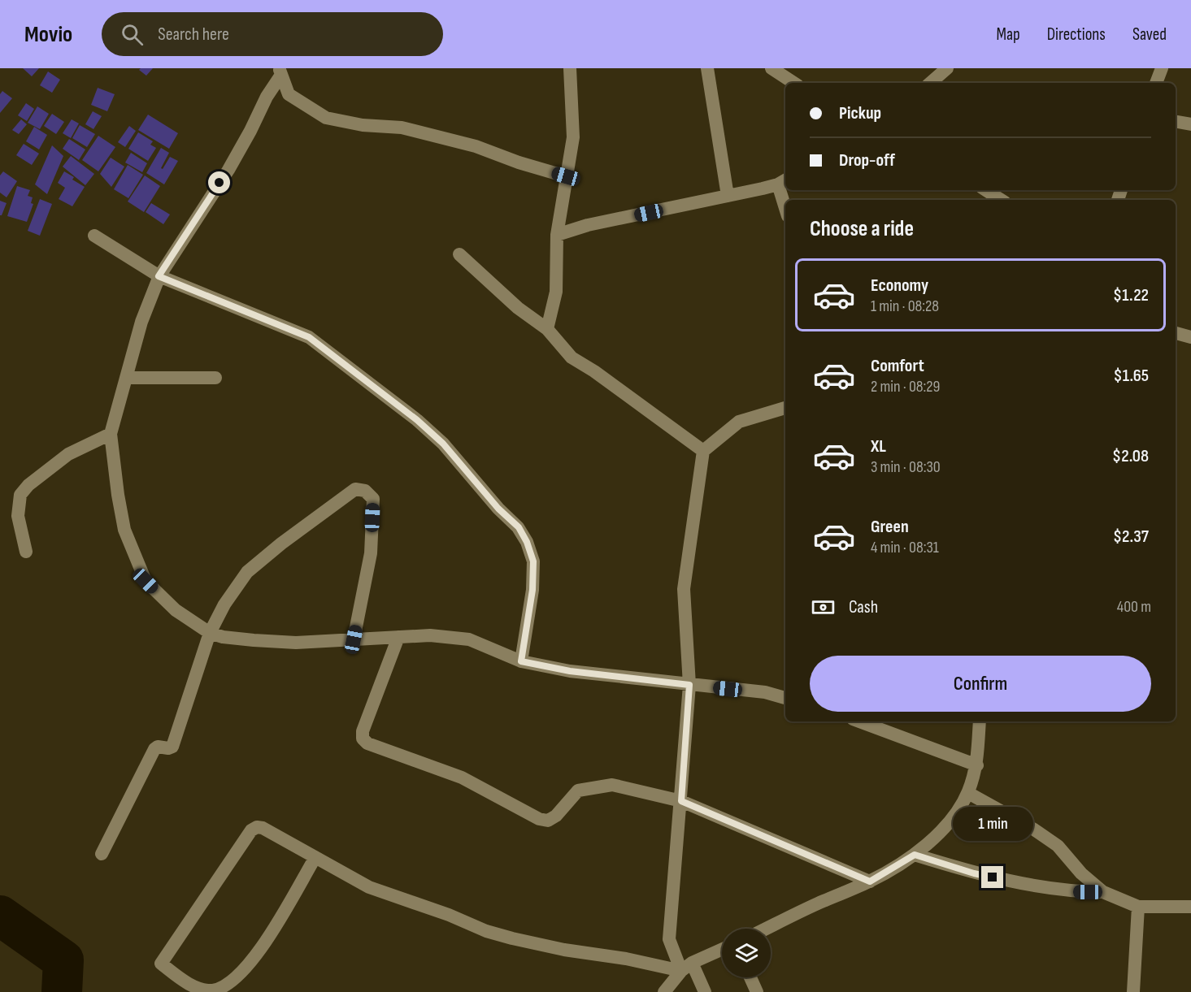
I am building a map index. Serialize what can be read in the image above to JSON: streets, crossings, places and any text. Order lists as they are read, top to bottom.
{
  "page": {
    "header": "Movio",
    "search": "Search here",
    "nav": ["Map", "Directions", "Saved"],
    "banner": ["Pickup", "Drop-off"],
    "heading": "Choose a ride",
    "list": [
      {
        "name": "Economy",
        "note": "1 min · 08:28",
        "value": "$1.22"
      },
      {
        "name": "Comfort",
        "note": "2 min · 08:29",
        "value": "$1.65"
      },
      {
        "name": "XL",
        "note": "3 min · 08:30",
        "value": "$2.08"
      },
      {
        "name": "Green",
        "note": "4 min · 08:31",
        "value": "$2.37"
      }
    ],
    "pay": ["Cash", "400 m"],
    "buttons": "Confirm",
    "bubble": "1 min"
  }
}
